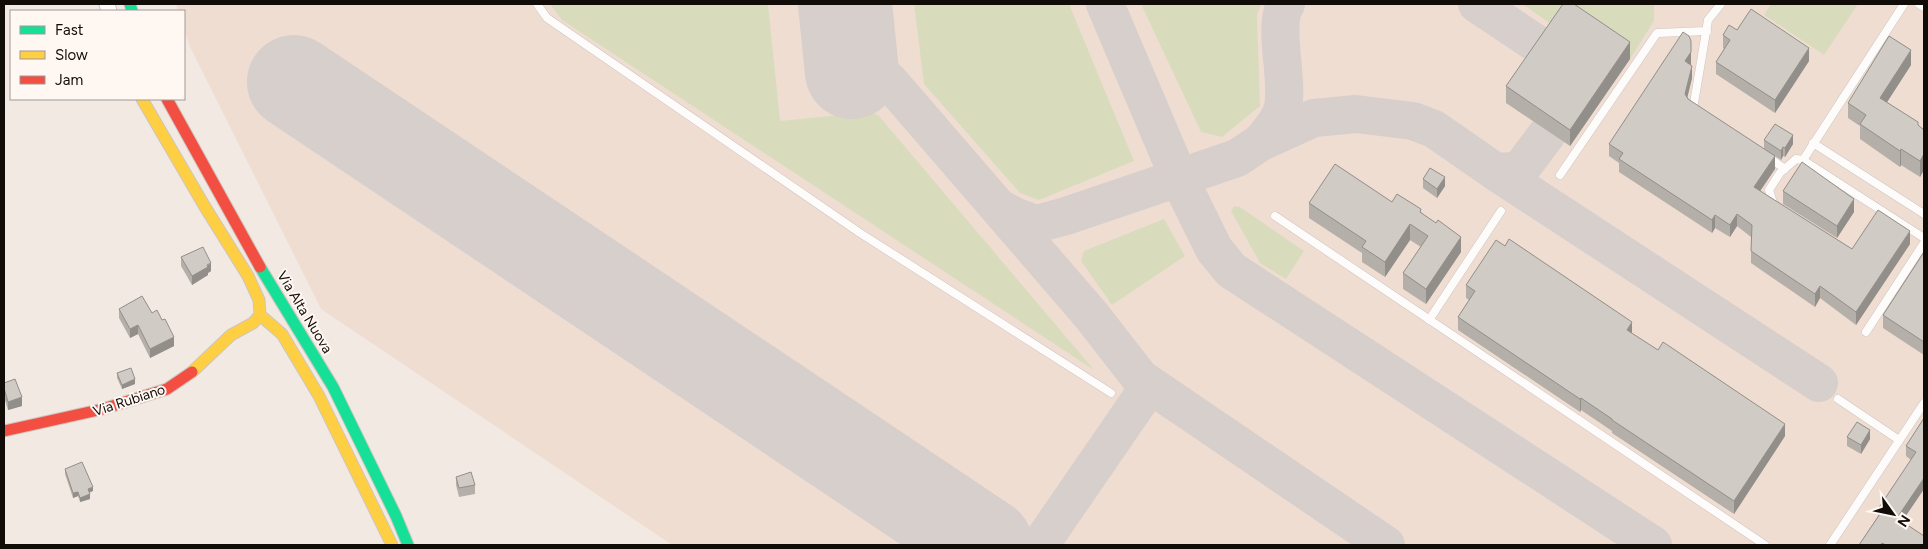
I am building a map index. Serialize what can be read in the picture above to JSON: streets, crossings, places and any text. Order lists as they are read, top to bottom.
{
  "streets": {
    "street": ["Via Alta Nuova", "Via Rubiano"]
  },
  "legend": ["Fast", "Slow", "Jam"],
  "north": "bottom right"
}
